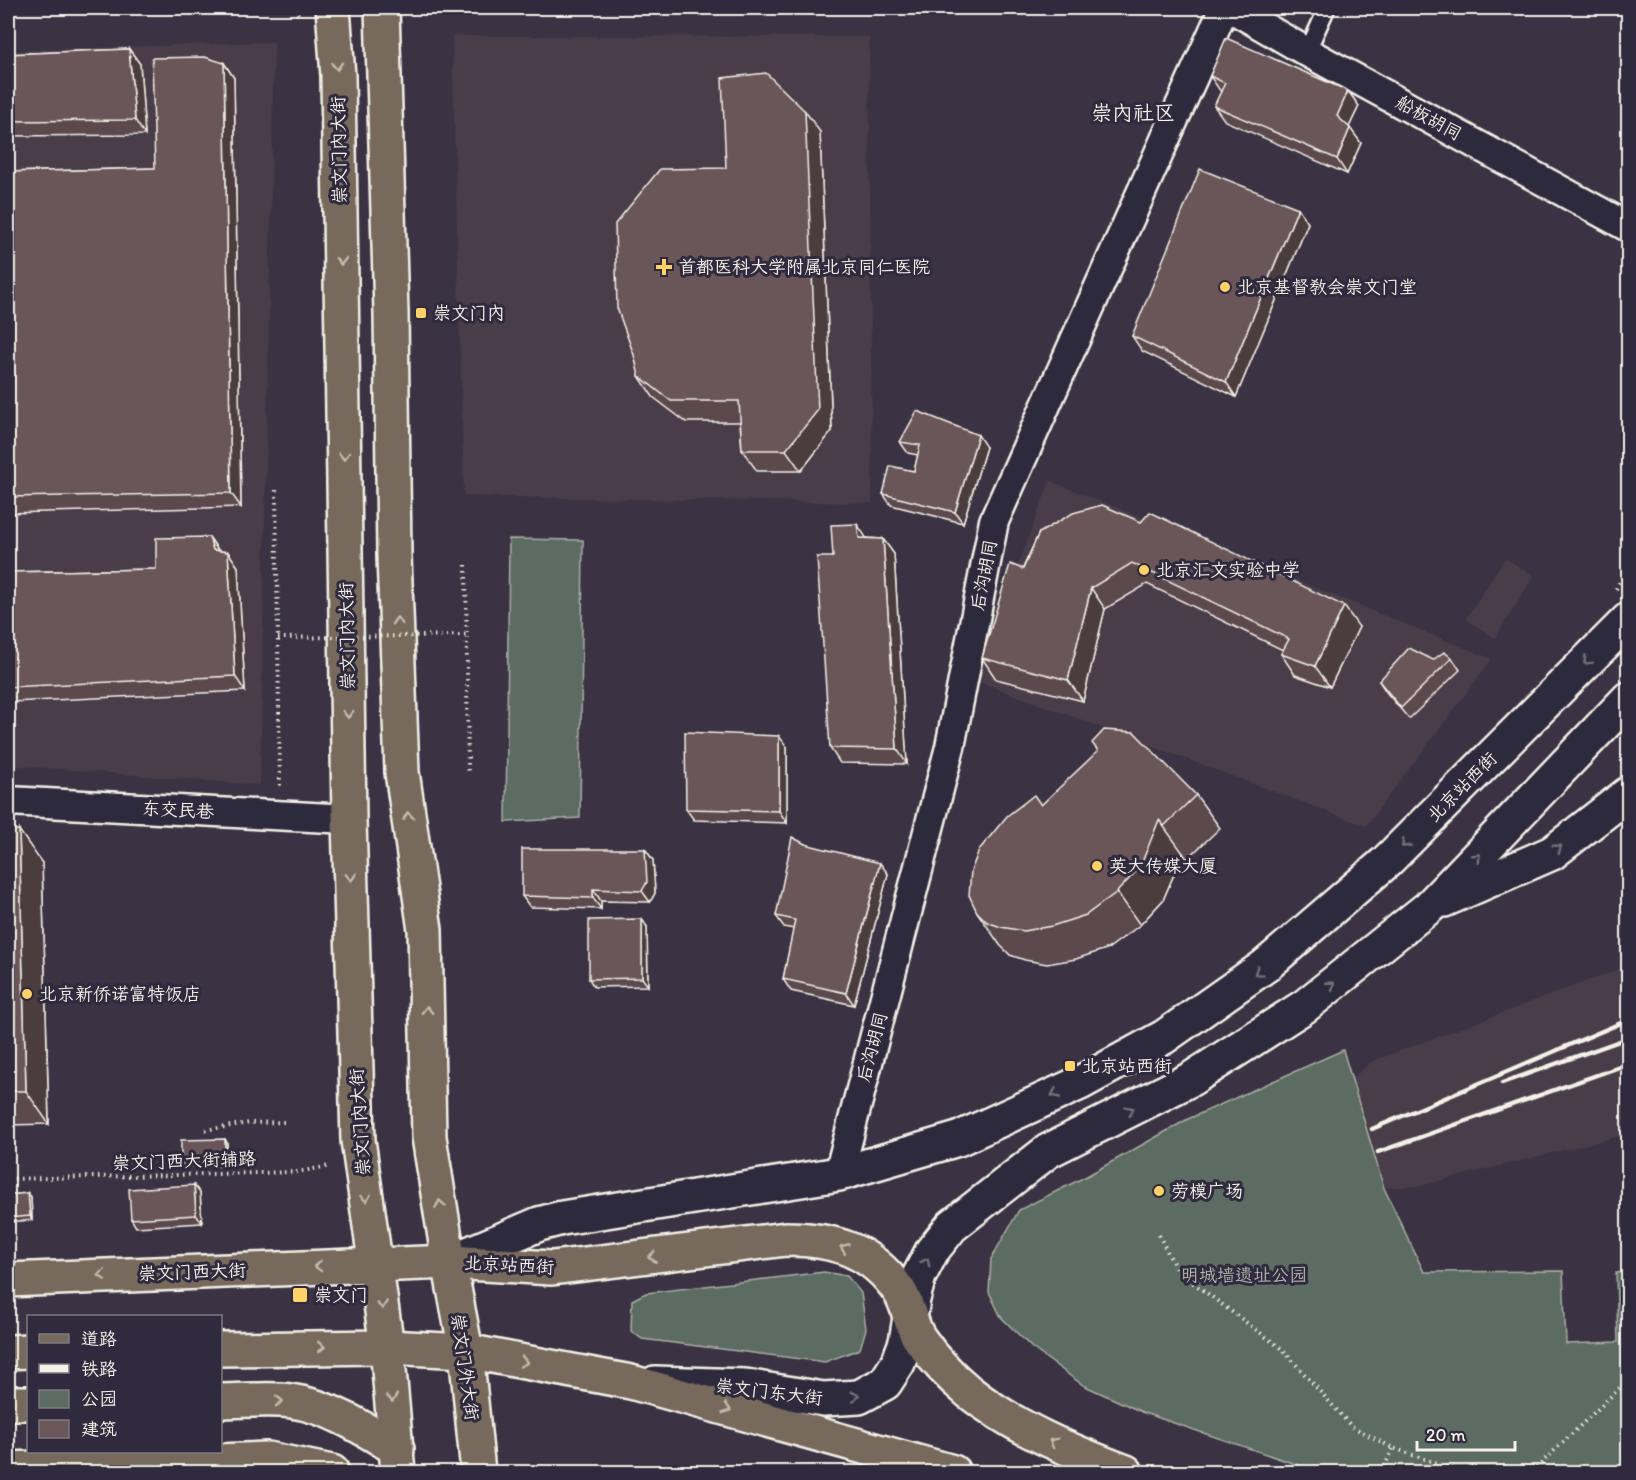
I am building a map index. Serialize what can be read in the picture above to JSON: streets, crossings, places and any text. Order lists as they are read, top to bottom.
{
  "streets": {
    "main road": [
      "崇文门内大街",
      "北京站西街",
      "崇文门西大街",
      "崇文门外大街",
      "崇文门东大街"
    ],
    "street": ["船板胡同", "后沟胡同", "东交民巷"],
    "path": ["崇文门西大街辅路"]
  },
  "crossings": [
    ["崇文门内大街", "东交民巷"],
    ["崇文门内大街", "崇文门西大街辅路"],
    ["崇文门内大街", "崇文门西大街"],
    ["后沟胡同", "北京站西街"],
    ["北京站西街", "崇文门西大街"],
    ["北京站西街", "崇文门外大街"],
    ["北京站西街", "崇文门东大街"],
    ["崇文门西大街", "崇文门外大街"],
    ["崇文门外大街", "崇文门东大街"]
  ],
  "one_way": ["崇文门东大街"],
  "districts": ["崇内社区"],
  "parks": ["明城墙遗址公园"],
  "places": {
    "health": ["首都医科大学附属北京同仁医院"],
    "other": [
      "北京基督教会崇文门堂",
      "北京汇文实验中学",
      "英大传媒大厦",
      "北京新侨诺富特饭店",
      "劳模广场"
    ],
    "transit": ["崇文门内", "北京站西街", "崇文门"]
  },
  "legend": [
    "道路",
    "铁路",
    "公园",
    "建筑"
  ],
  "scale_bar": "20 m"
}
